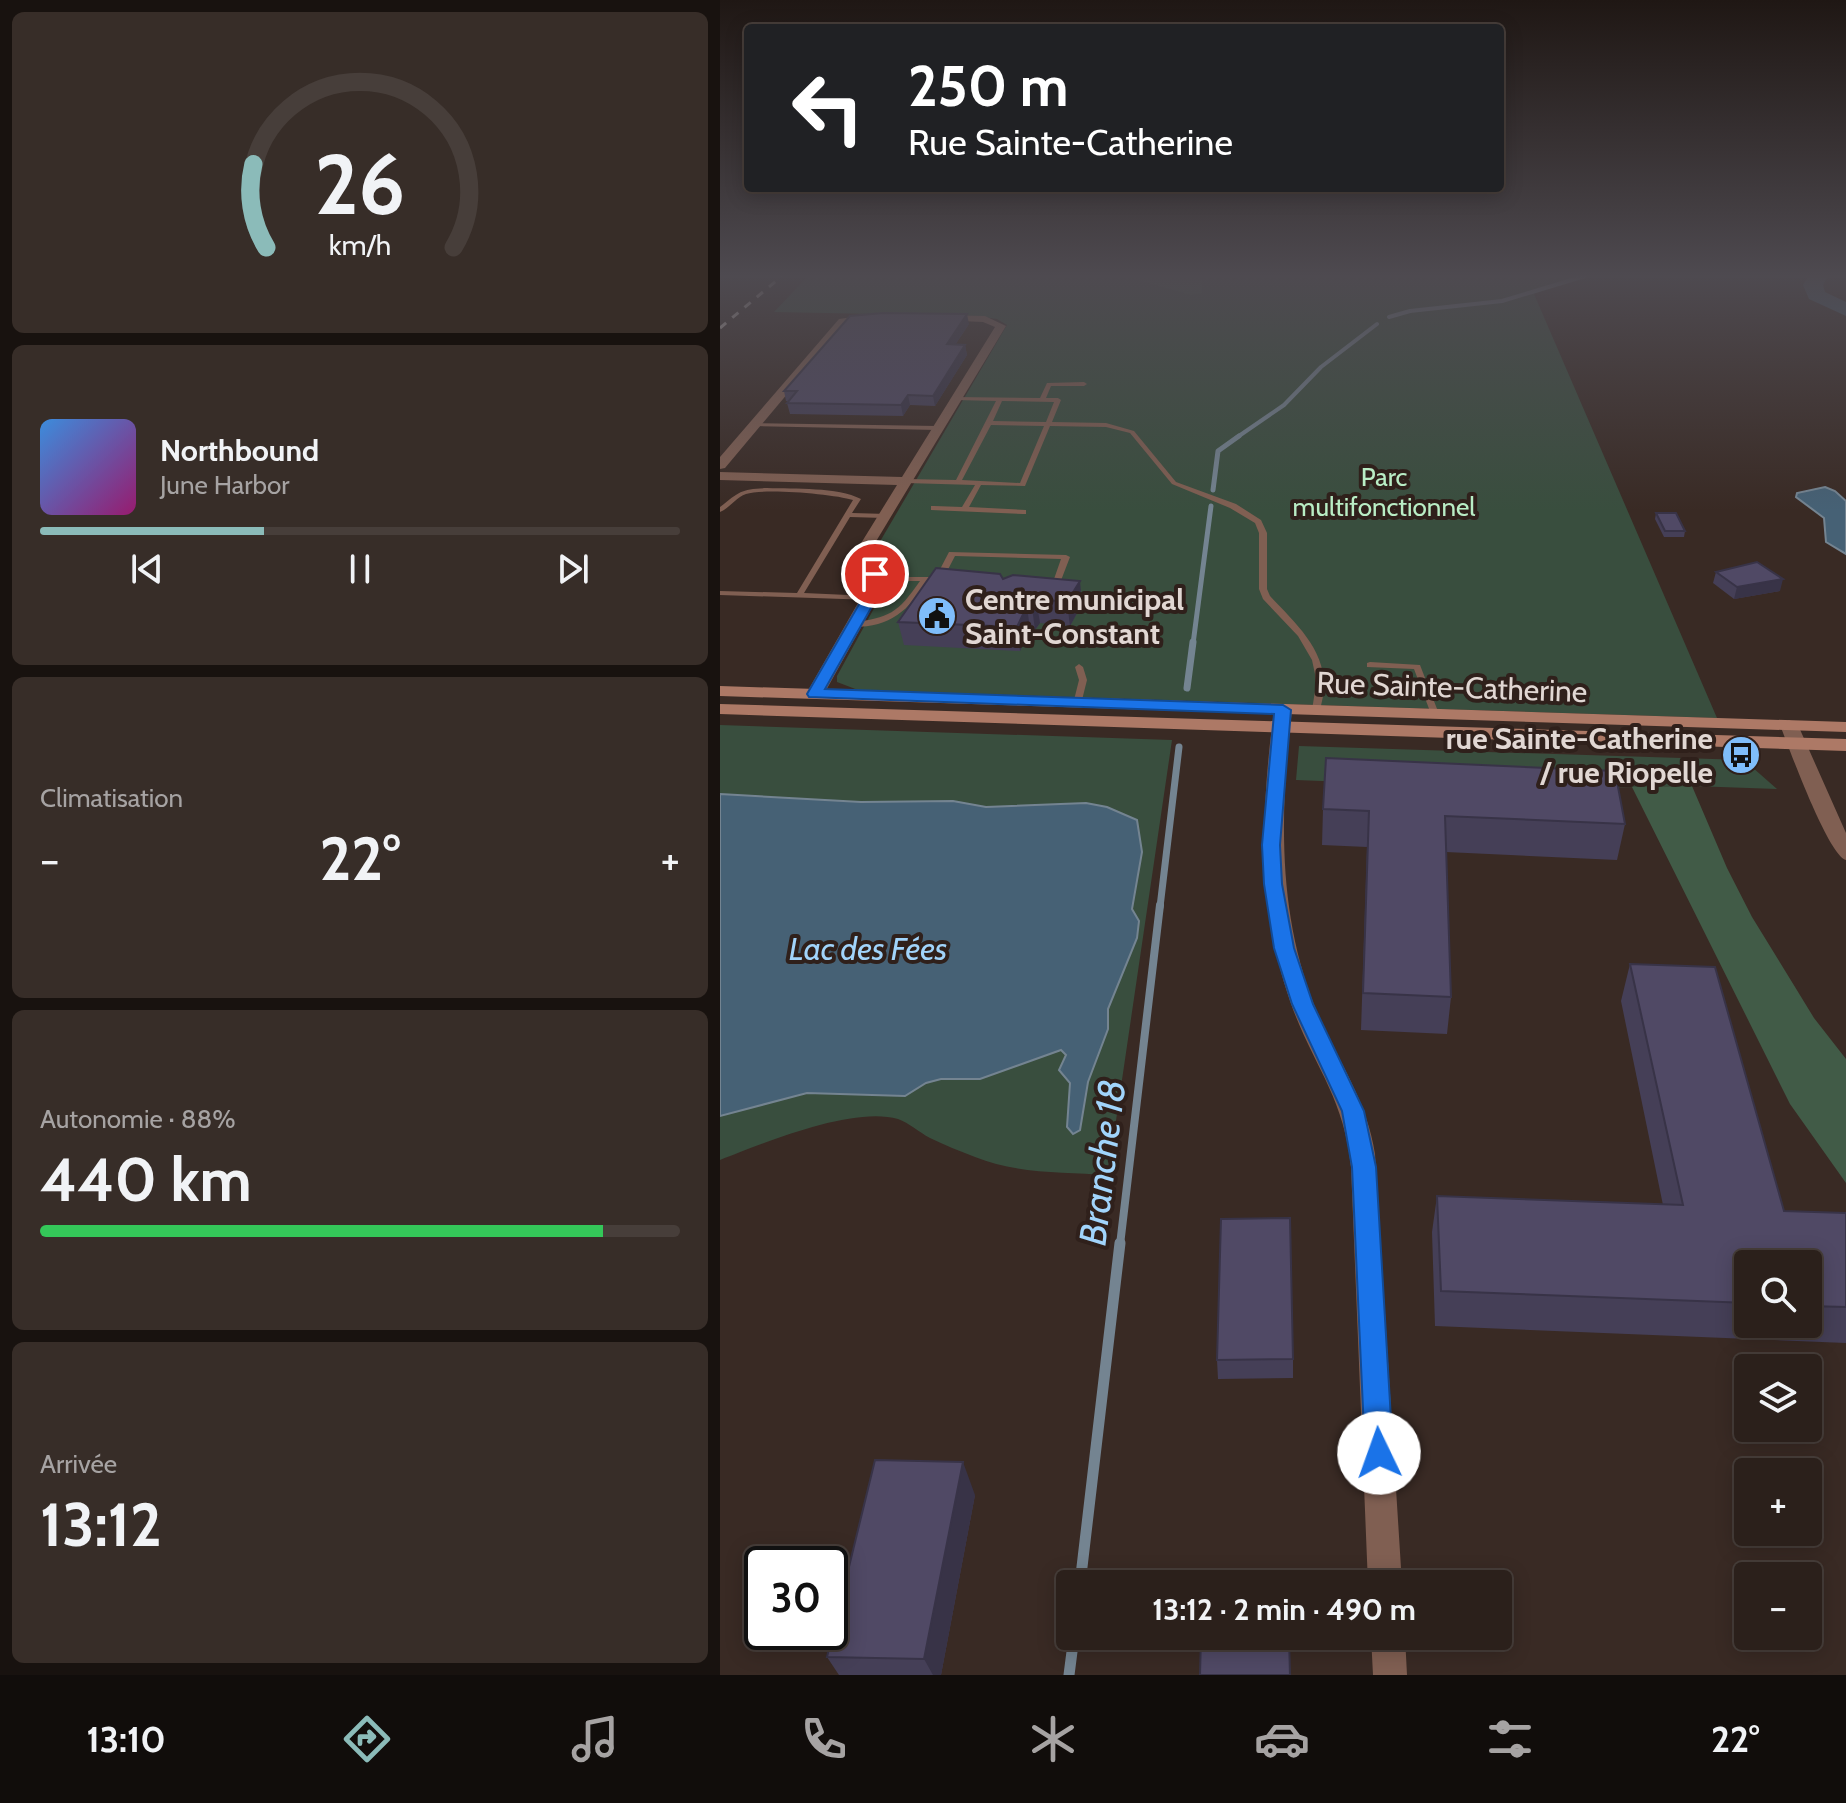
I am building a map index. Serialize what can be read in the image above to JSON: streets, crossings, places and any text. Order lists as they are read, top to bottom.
{
  "streets": {
    "street": ["Rue Sainte-Catherine"]
  },
  "water": ["Lac des Fées", "Branche 18"],
  "parks": ["Parc multifonctionnel"],
  "places": {
    "public building": ["Centre municipal Saint-Constant"],
    "bus stop": ["rue Sainte-Catherine / rue Riopelle"]
  },
  "page": {
    "turn": ["250 m", "Rue Sainte-Catherine"],
    "song": ["Northbound", "June Harbor"],
    "tile": [
      "Climatisation",
      ["Autonomie · 88%", "440 km"],
      ["Arrivée", "13:12"]
    ],
    "heat": ["−", "22°", "+"],
    "map_buttons": ["+", "−"],
    "limit": "30",
    "trip": "13:12 · 2 min · 490 m",
    "tabs": ["13:10", "22°"],
    "gauge": ["26", "km/h"]
  }
}
